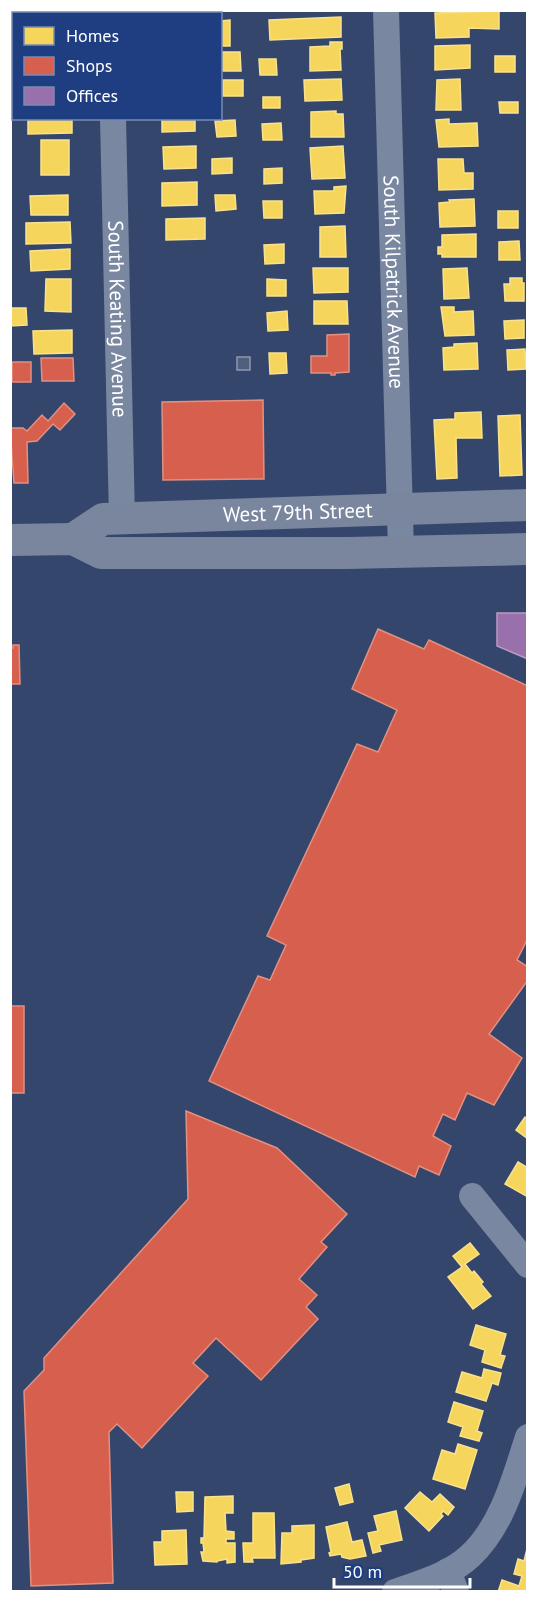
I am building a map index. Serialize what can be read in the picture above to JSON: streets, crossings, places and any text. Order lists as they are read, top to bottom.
{
  "streets": {
    "main road": ["West 79th Street"],
    "street": ["South Kilpatrick Avenue", "South Keating Avenue"]
  },
  "crossings": [
    ["South Kilpatrick Avenue", "West 79th Street"],
    ["South Keating Avenue", "West 79th Street"]
  ],
  "legend": ["Homes", "Shops", "Offices"],
  "scale_bar": "50 m"
}
